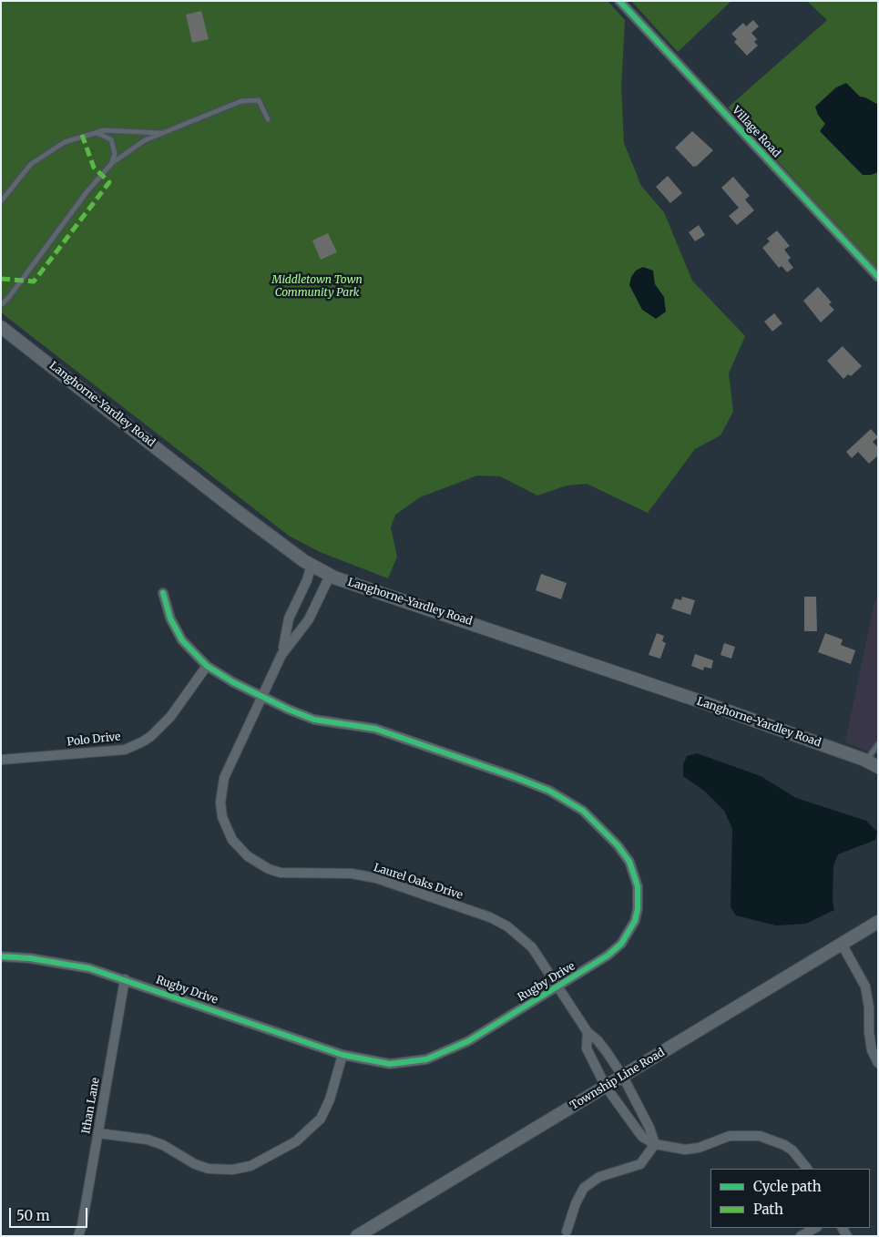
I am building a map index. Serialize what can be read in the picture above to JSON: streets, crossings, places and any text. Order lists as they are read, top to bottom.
{
  "streets": {
    "main road": ["Langhorne-Yardley Road", "Township Line Road"],
    "street": [
      "Village Road",
      "Polo Drive",
      "Laurel Oaks Drive",
      "Rugby Drive",
      "Ithan Lane"
    ]
  },
  "crossings": [
    ["Langhorne-Yardley Road", "Laurel Oaks Drive"],
    ["Polo Drive", "Rugby Drive"],
    ["Laurel Oaks Drive", "Rugby Drive"],
    ["Laurel Oaks Drive", "Township Line Road"],
    ["Rugby Drive", "Ithan Lane"]
  ],
  "parks": ["Middletown Town Community Park"],
  "legend": ["Cycle path", "Path"],
  "scale_bar": "50 m"
}
